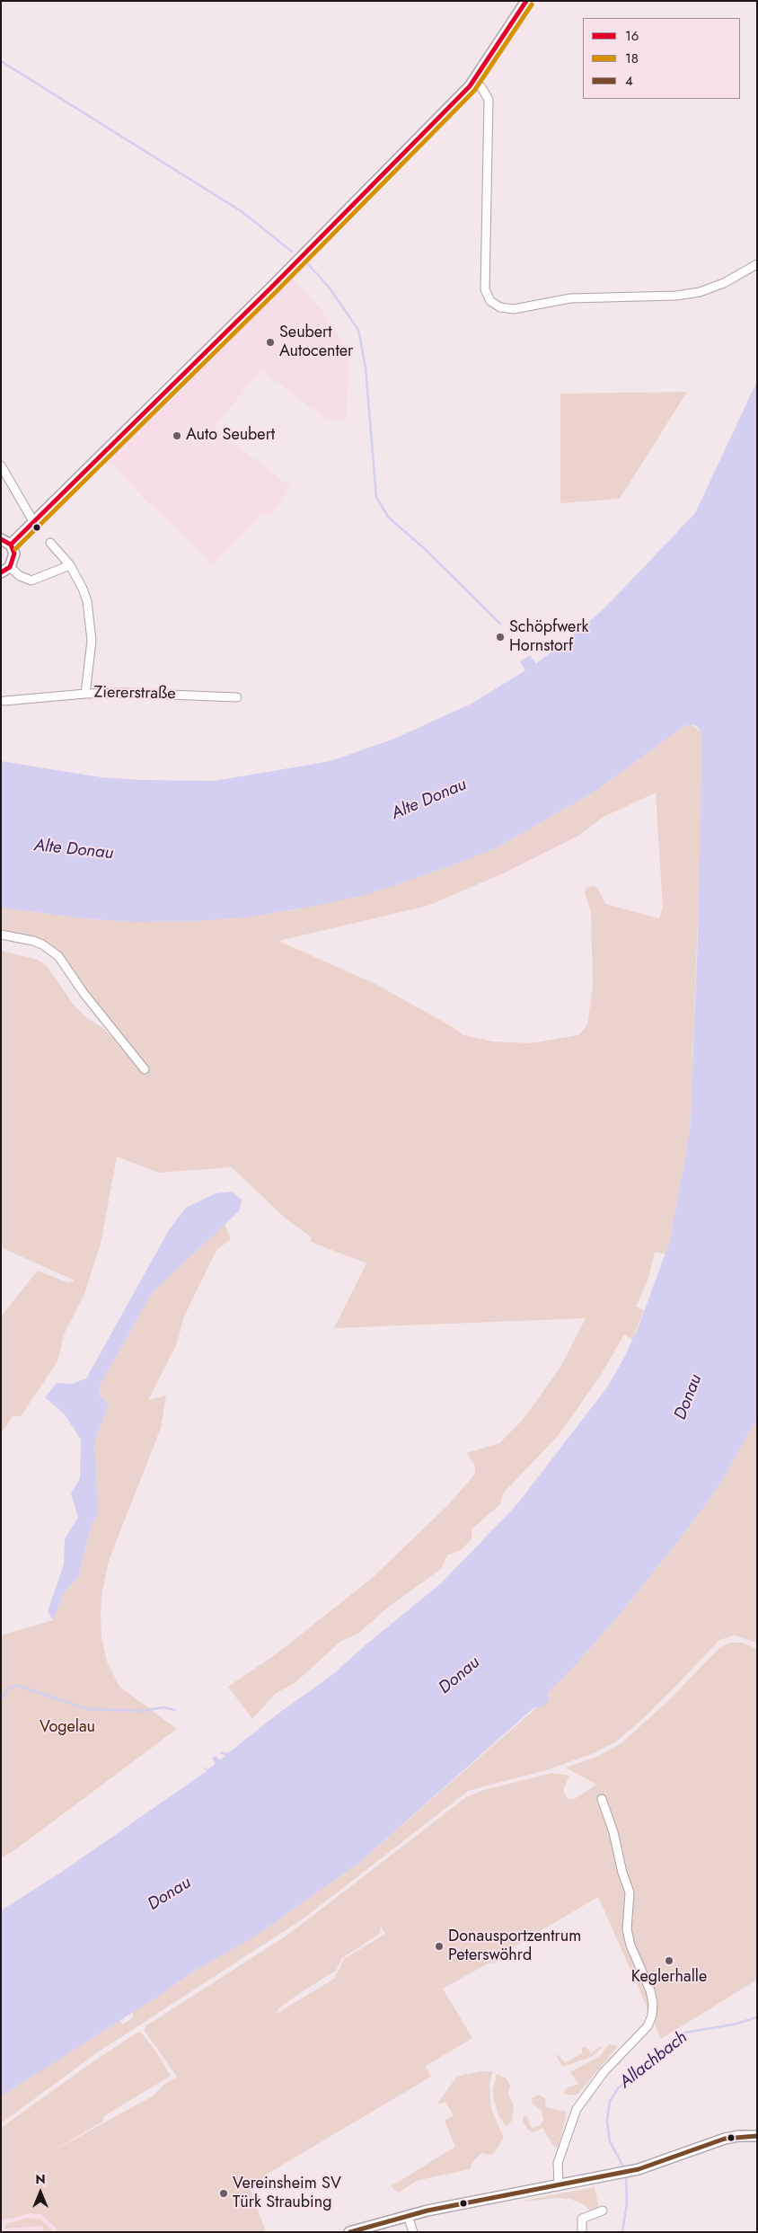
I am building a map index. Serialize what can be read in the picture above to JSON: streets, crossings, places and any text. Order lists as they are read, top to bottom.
{
  "streets": {
    "street": ["Ziererstraße"]
  },
  "water": ["Alte Donau", "Donau", "Allachbach"],
  "parks": ["Vogelau"],
  "places": [
    "Seubert Autocenter",
    "Auto Seubert",
    "Schöpfwerk Hornstorf",
    "Donausportzentrum Peterswöhrd",
    "Keglerhalle",
    "Vereinsheim SV Türk Straubing"
  ],
  "lines": ["transit line 16", "transit line 18", "transit line 4"],
  "legend": ["16", "18", "4"],
  "north": "top"
}
